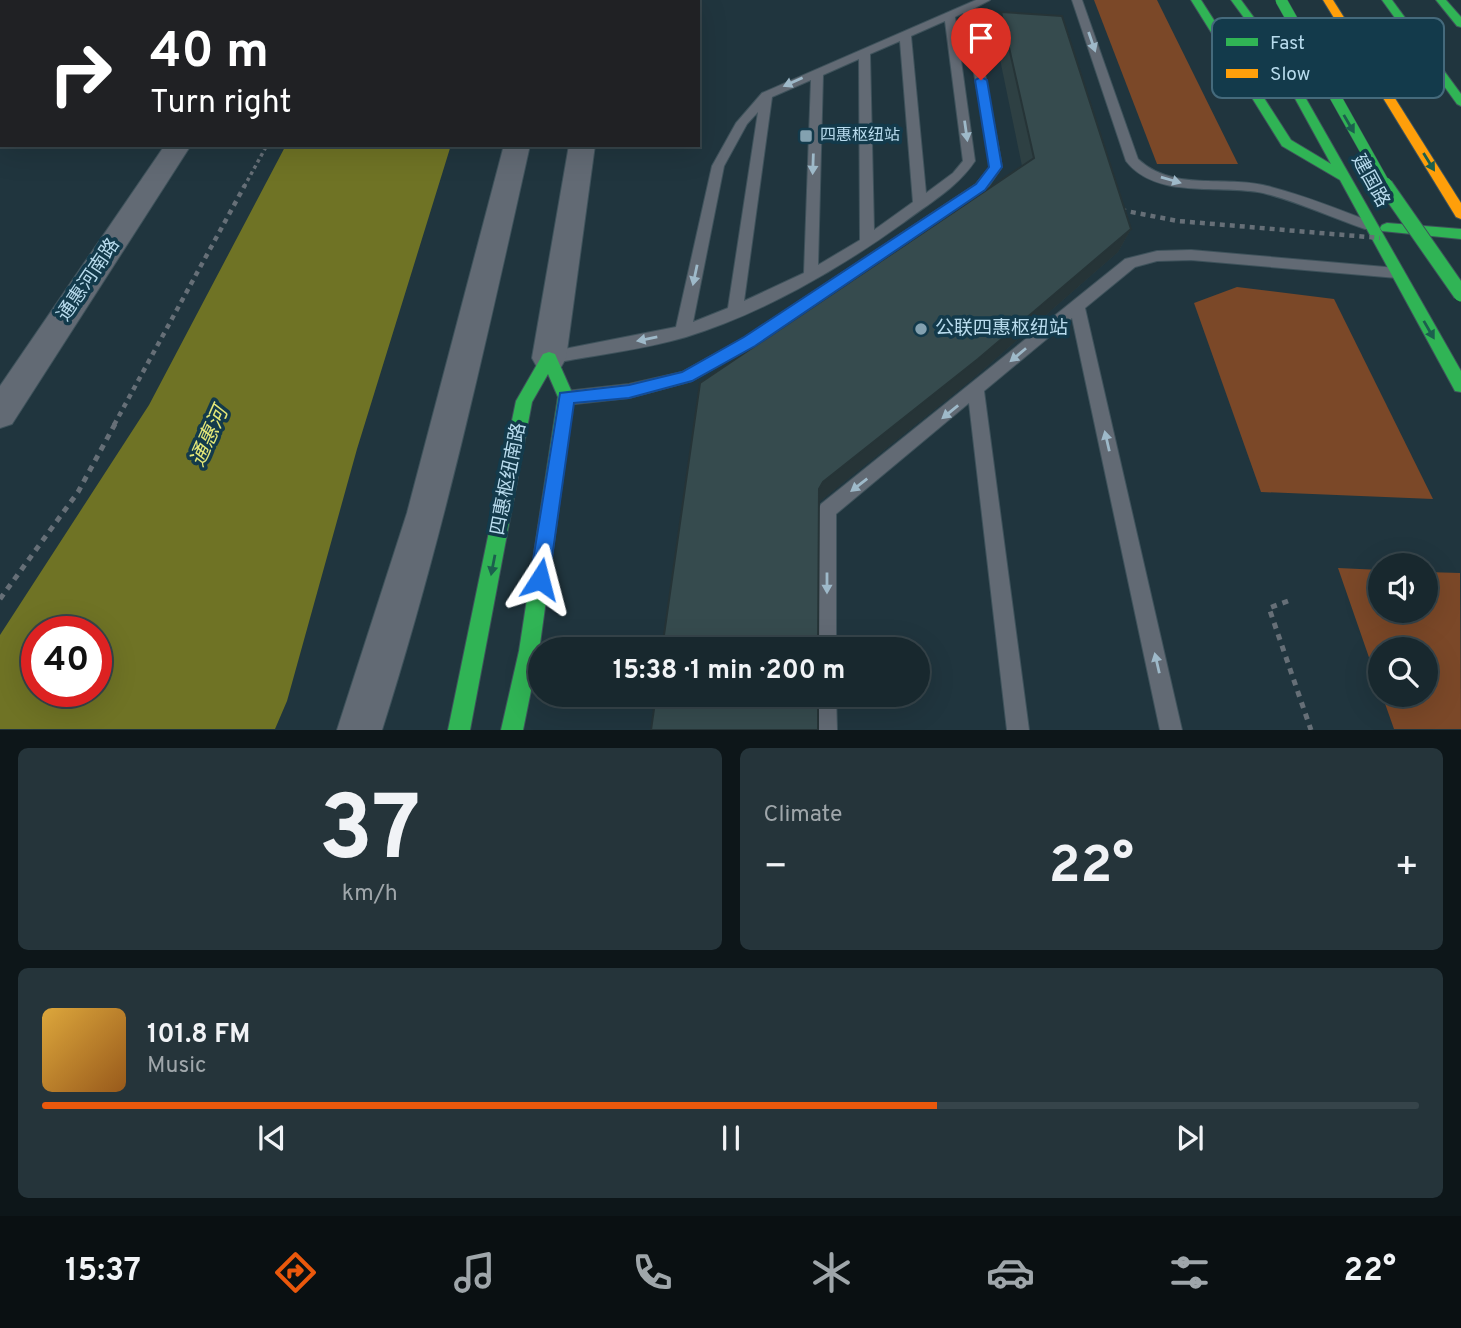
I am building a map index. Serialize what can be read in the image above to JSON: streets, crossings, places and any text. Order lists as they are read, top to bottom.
{
  "streets": {
    "main road": ["建国路", "四惠枢纽南路"],
    "street": ["通惠河南路"]
  },
  "water": ["通惠河"],
  "places": {
    "transit": ["四惠枢纽站"],
    "other": ["公联四惠枢纽站"]
  },
  "legend": ["Fast", "Slow"],
  "page": {
    "turn": ["40 m", "Turn right"],
    "limit": "40",
    "trip": "15:38 · 1 min · 200 m",
    "tile": [
      ["37", "km/h"],
      "Climate"
    ],
    "heat": ["−", "22°", "+"],
    "song": ["101.8 FM", "Music"],
    "tabs": ["15:37", "22°"]
  }
}
